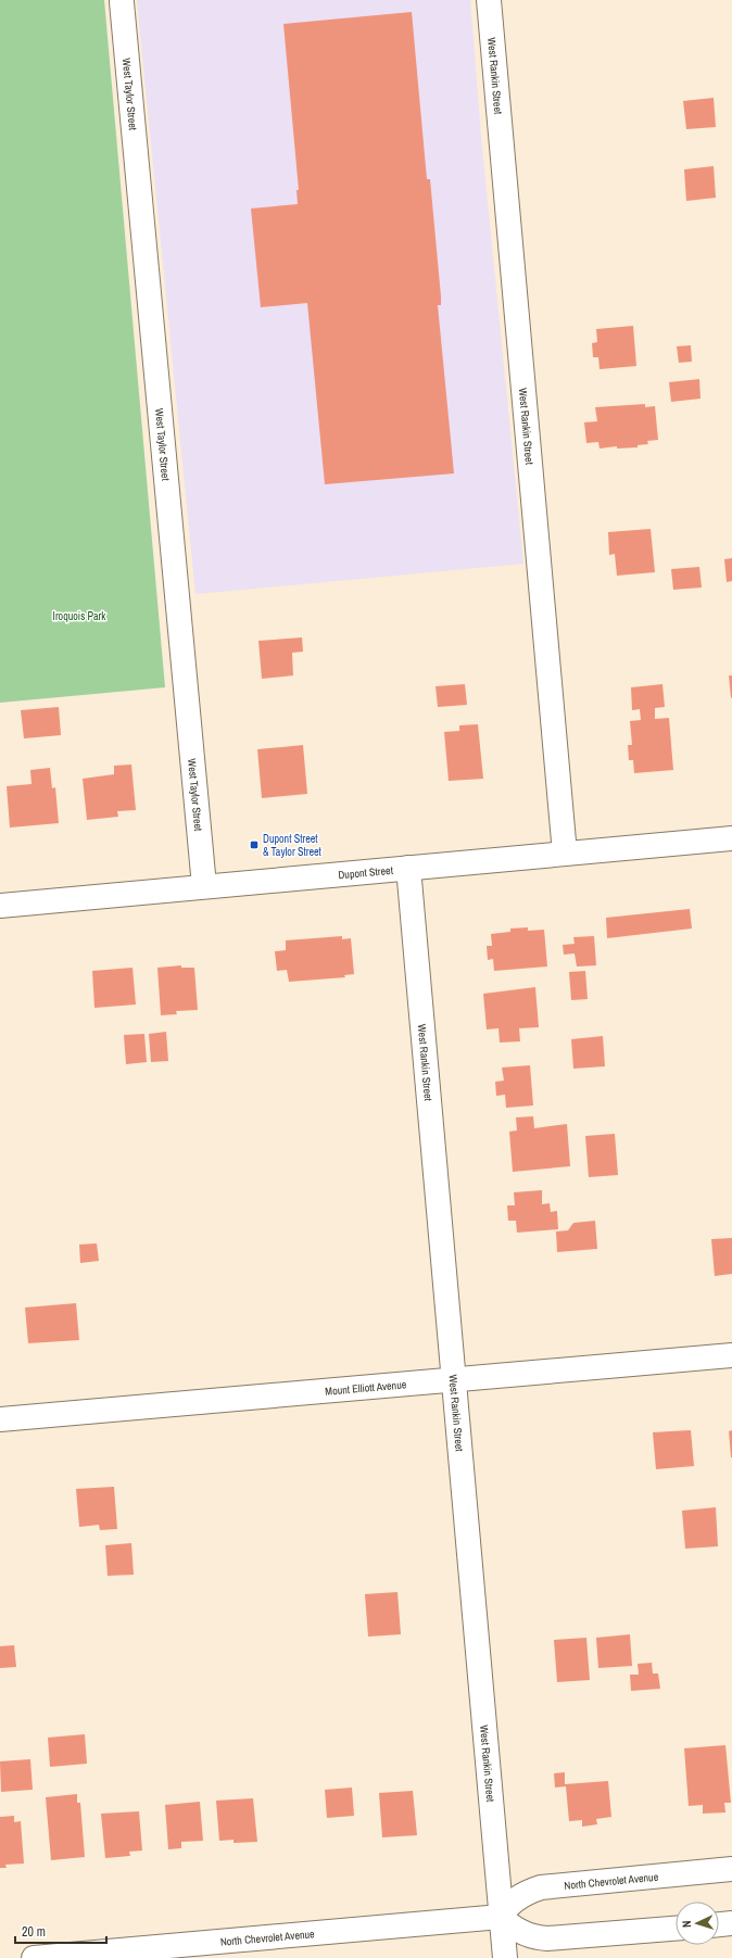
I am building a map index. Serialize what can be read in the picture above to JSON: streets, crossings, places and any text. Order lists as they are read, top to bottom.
{
  "streets": {
    "street": [
      "West Rankin Street",
      "West Taylor Street",
      "Dupont Street",
      "Mount Elliott Avenue",
      "North Chevrolet Avenue"
    ]
  },
  "crossings": [
    ["West Rankin Street", "Dupont Street"],
    ["West Rankin Street", "Mount Elliott Avenue"],
    ["West Rankin Street", "North Chevrolet Avenue"],
    ["West Taylor Street", "Dupont Street"]
  ],
  "parks": ["Iroquois Park"],
  "places": {
    "transit": ["Dupont Street & Taylor Street"]
  },
  "scale_bar": "20 m",
  "north": "left"
}
